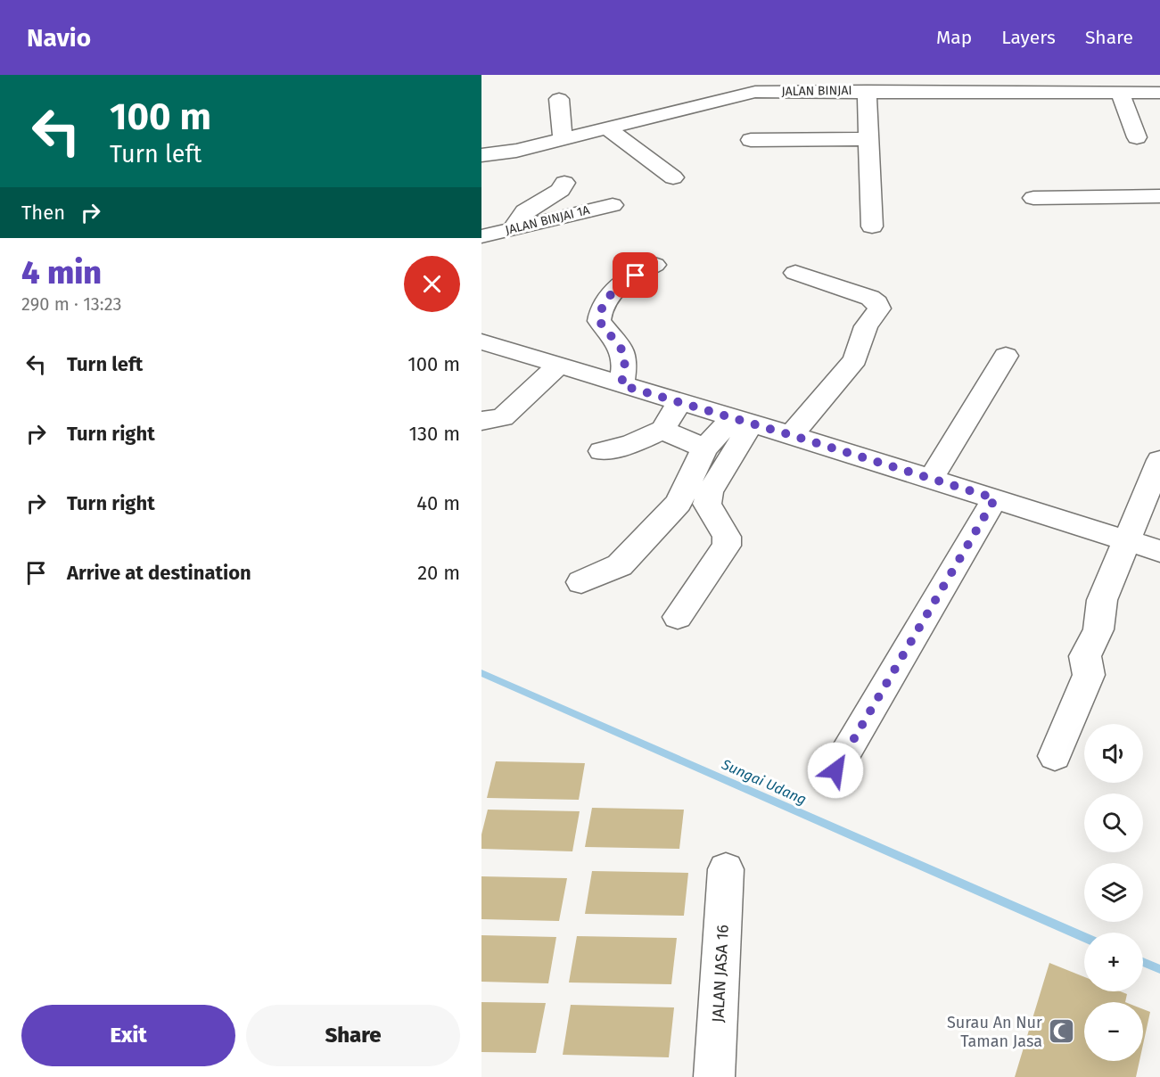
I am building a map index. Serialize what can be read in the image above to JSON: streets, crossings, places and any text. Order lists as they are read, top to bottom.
{
  "streets": {
    "street": ["JALAN BINJAI", "JALAN BINJAI 1A", "JALAN JASA 16"]
  },
  "water": ["Sungai Udang"],
  "places": {
    "mosque": ["Surau An Nur Taman Jasa"]
  },
  "page": {
    "header": "Navio",
    "nav": ["Map", "Layers", "Share"],
    "turn": ["100 m", "Turn left"],
    "then": "Then",
    "heading": ["4 min", "290 m · 13:23"],
    "list": [
      {
        "name": "Turn left",
        "value": "100 m"
      },
      {
        "name": "Turn right",
        "value": "130 m"
      },
      {
        "name": "Turn right",
        "value": "40 m"
      },
      {
        "name": "Arrive at destination",
        "value": "20 m"
      }
    ],
    "map_buttons": ["+", "−"],
    "buttons": ["Exit", "Share"]
  }
}
